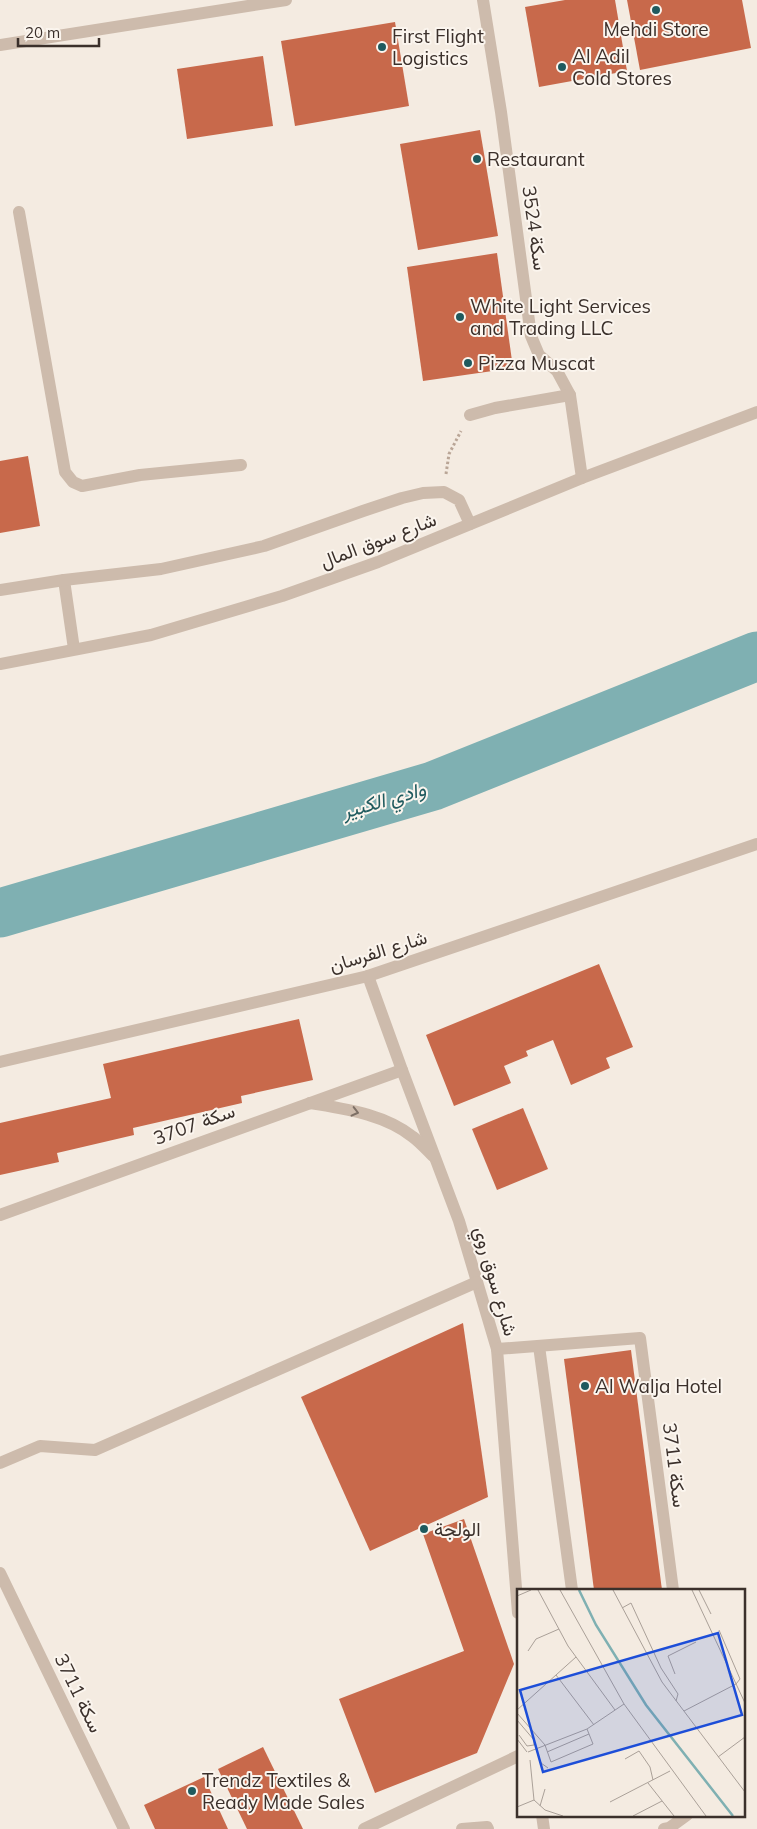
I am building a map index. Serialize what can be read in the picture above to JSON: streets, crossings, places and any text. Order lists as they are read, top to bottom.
{
  "streets": {
    "street": [
      "سكة 3524",
      "شارع سوق المال",
      "شارع الفرسان",
      "سكة 3707",
      "شارع سوق روي",
      "سكة 3711"
    ]
  },
  "crossings": [
    ["سكة 3524", "شارع سوق المال"],
    ["شارع الفرسان", "شارع سوق روي"],
    ["سكة 3707", "شارع سوق روي"],
    ["شارع سوق روي", "سكة 3711"]
  ],
  "water": ["وادي الكبير"],
  "places": [
    "Mehdi Store",
    "First Flight Logistics",
    "Al Adil Cold Stores",
    "Restaurant",
    "White Light Services and Trading LLC",
    "Pizza Muscat",
    "Al Walja Hotel",
    "الولجة",
    "Trendz Textiles & Ready Made Sales"
  ],
  "scale_bar": "20 m"
}
